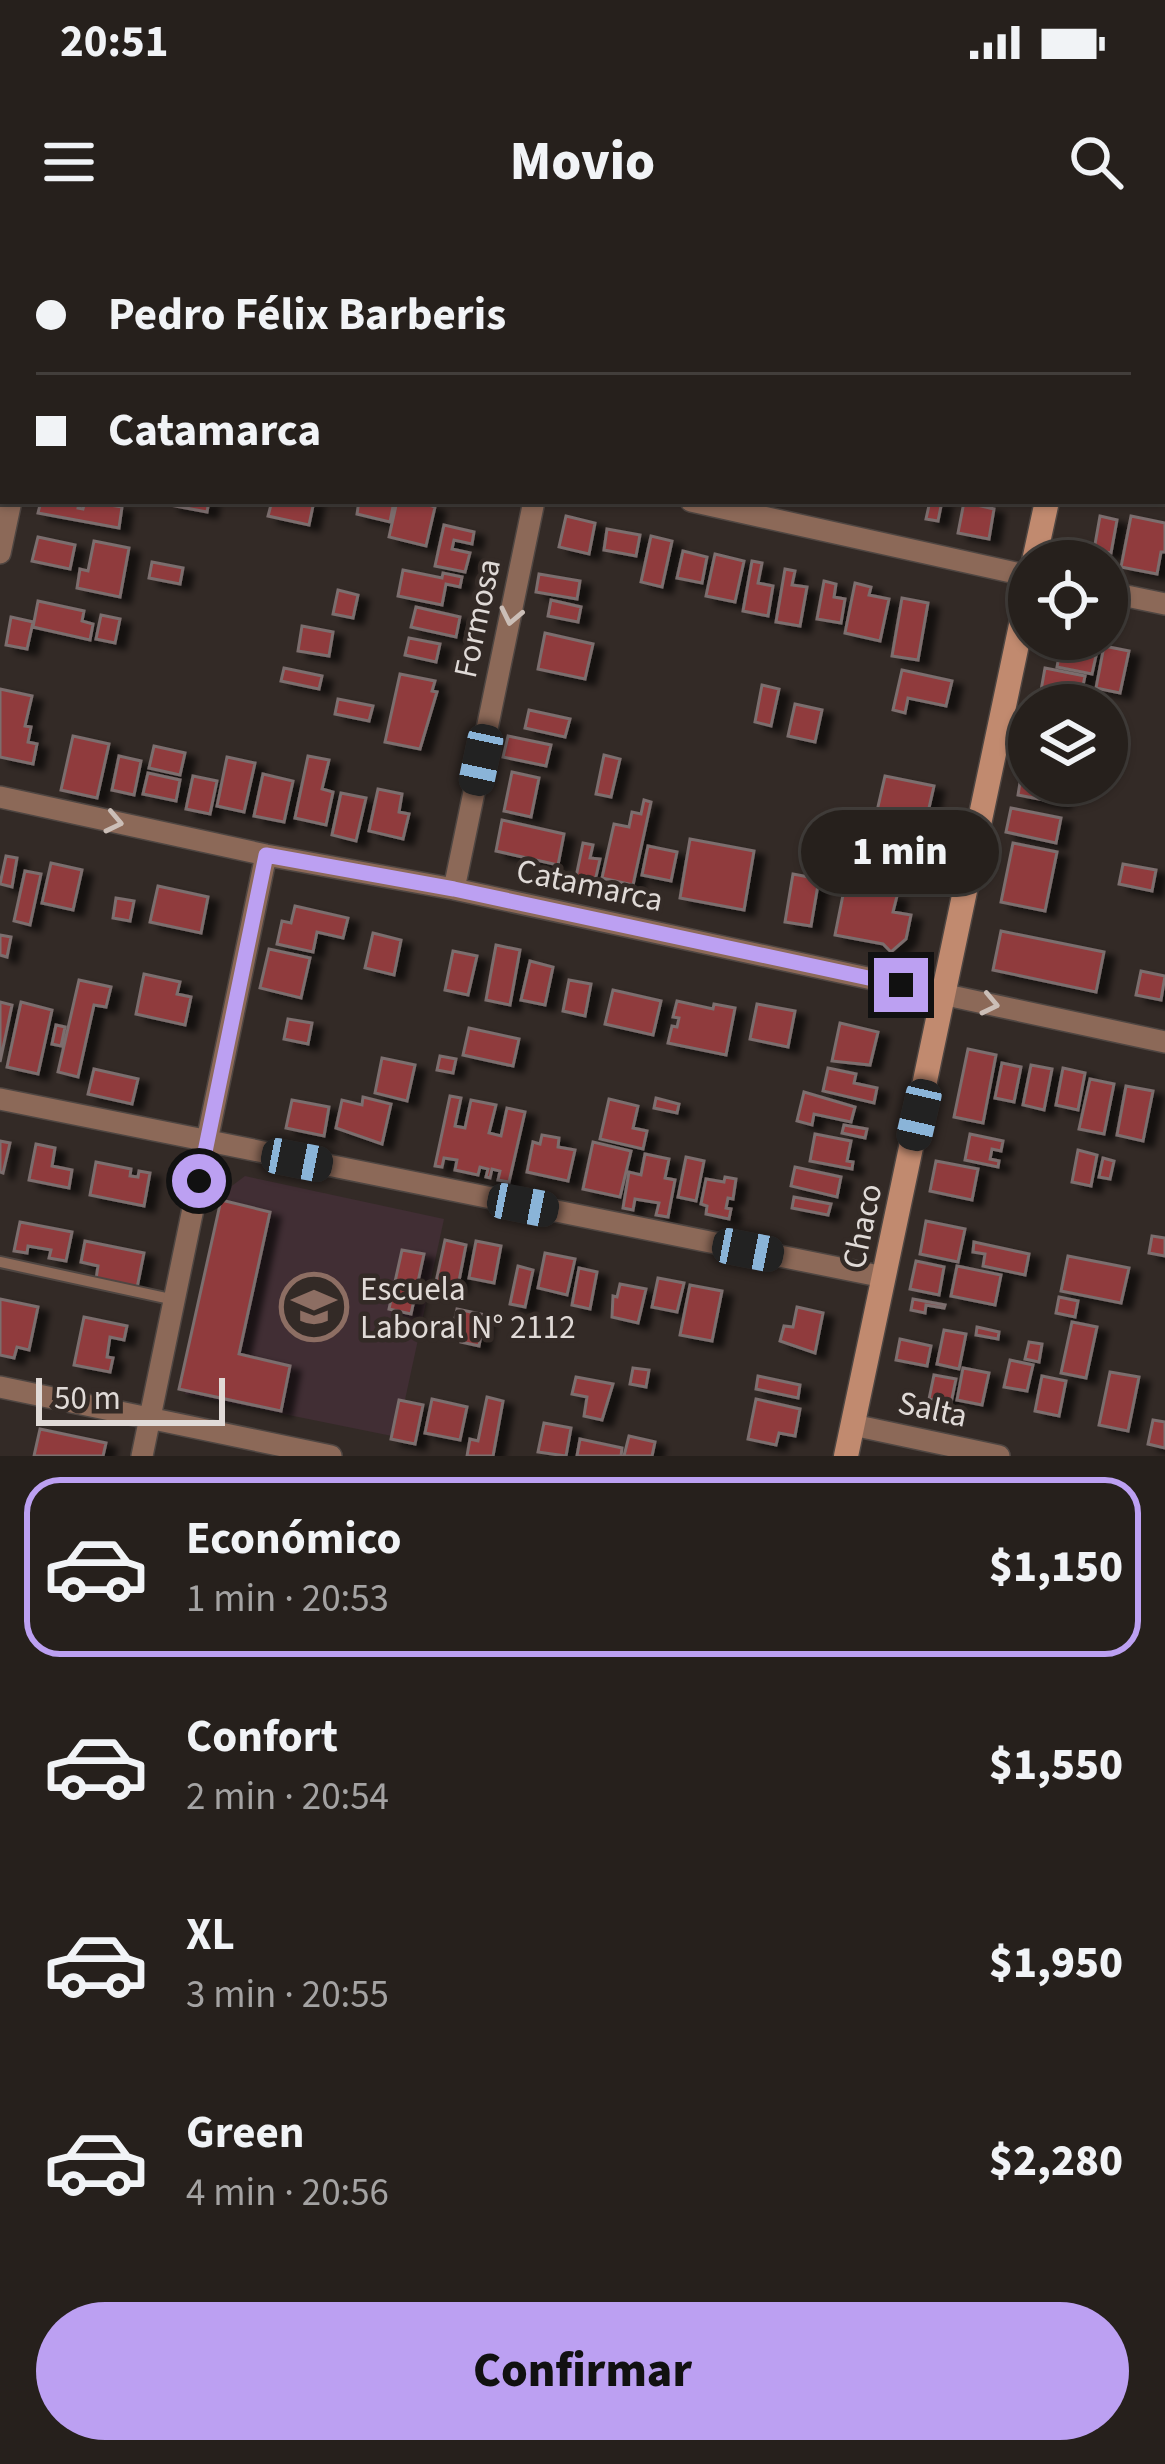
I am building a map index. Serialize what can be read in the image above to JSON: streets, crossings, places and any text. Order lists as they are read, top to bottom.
{
  "streets": {
    "main road": ["Chaco"],
    "street": ["Formosa", "Catamarca", "Salta"]
  },
  "crossings": [
    ["Formosa", "Catamarca"],
    ["Catamarca", "Chaco"],
    ["Chaco", "Salta"]
  ],
  "one_way": ["Formosa", "Catamarca"],
  "places": {
    "school or university": ["Escuela Laboral N° 2112"]
  },
  "scale_bar": "50 m",
  "page": {
    "status": "20:51",
    "header": "Movio",
    "banner": ["Pedro Félix Barberis", "Catamarca"],
    "bubble": "1 min",
    "scale": "50 m",
    "list": [
      {
        "name": "Económico",
        "note": "1 min · 20:53",
        "value": "$1,150"
      },
      {
        "name": "Confort",
        "note": "2 min · 20:54",
        "value": "$1,550"
      },
      {
        "name": "XL",
        "note": "3 min · 20:55",
        "value": "$1,950"
      },
      {
        "name": "Green",
        "note": "4 min · 20:56",
        "value": "$2,280"
      }
    ],
    "buttons": "Confirmar"
  }
}
